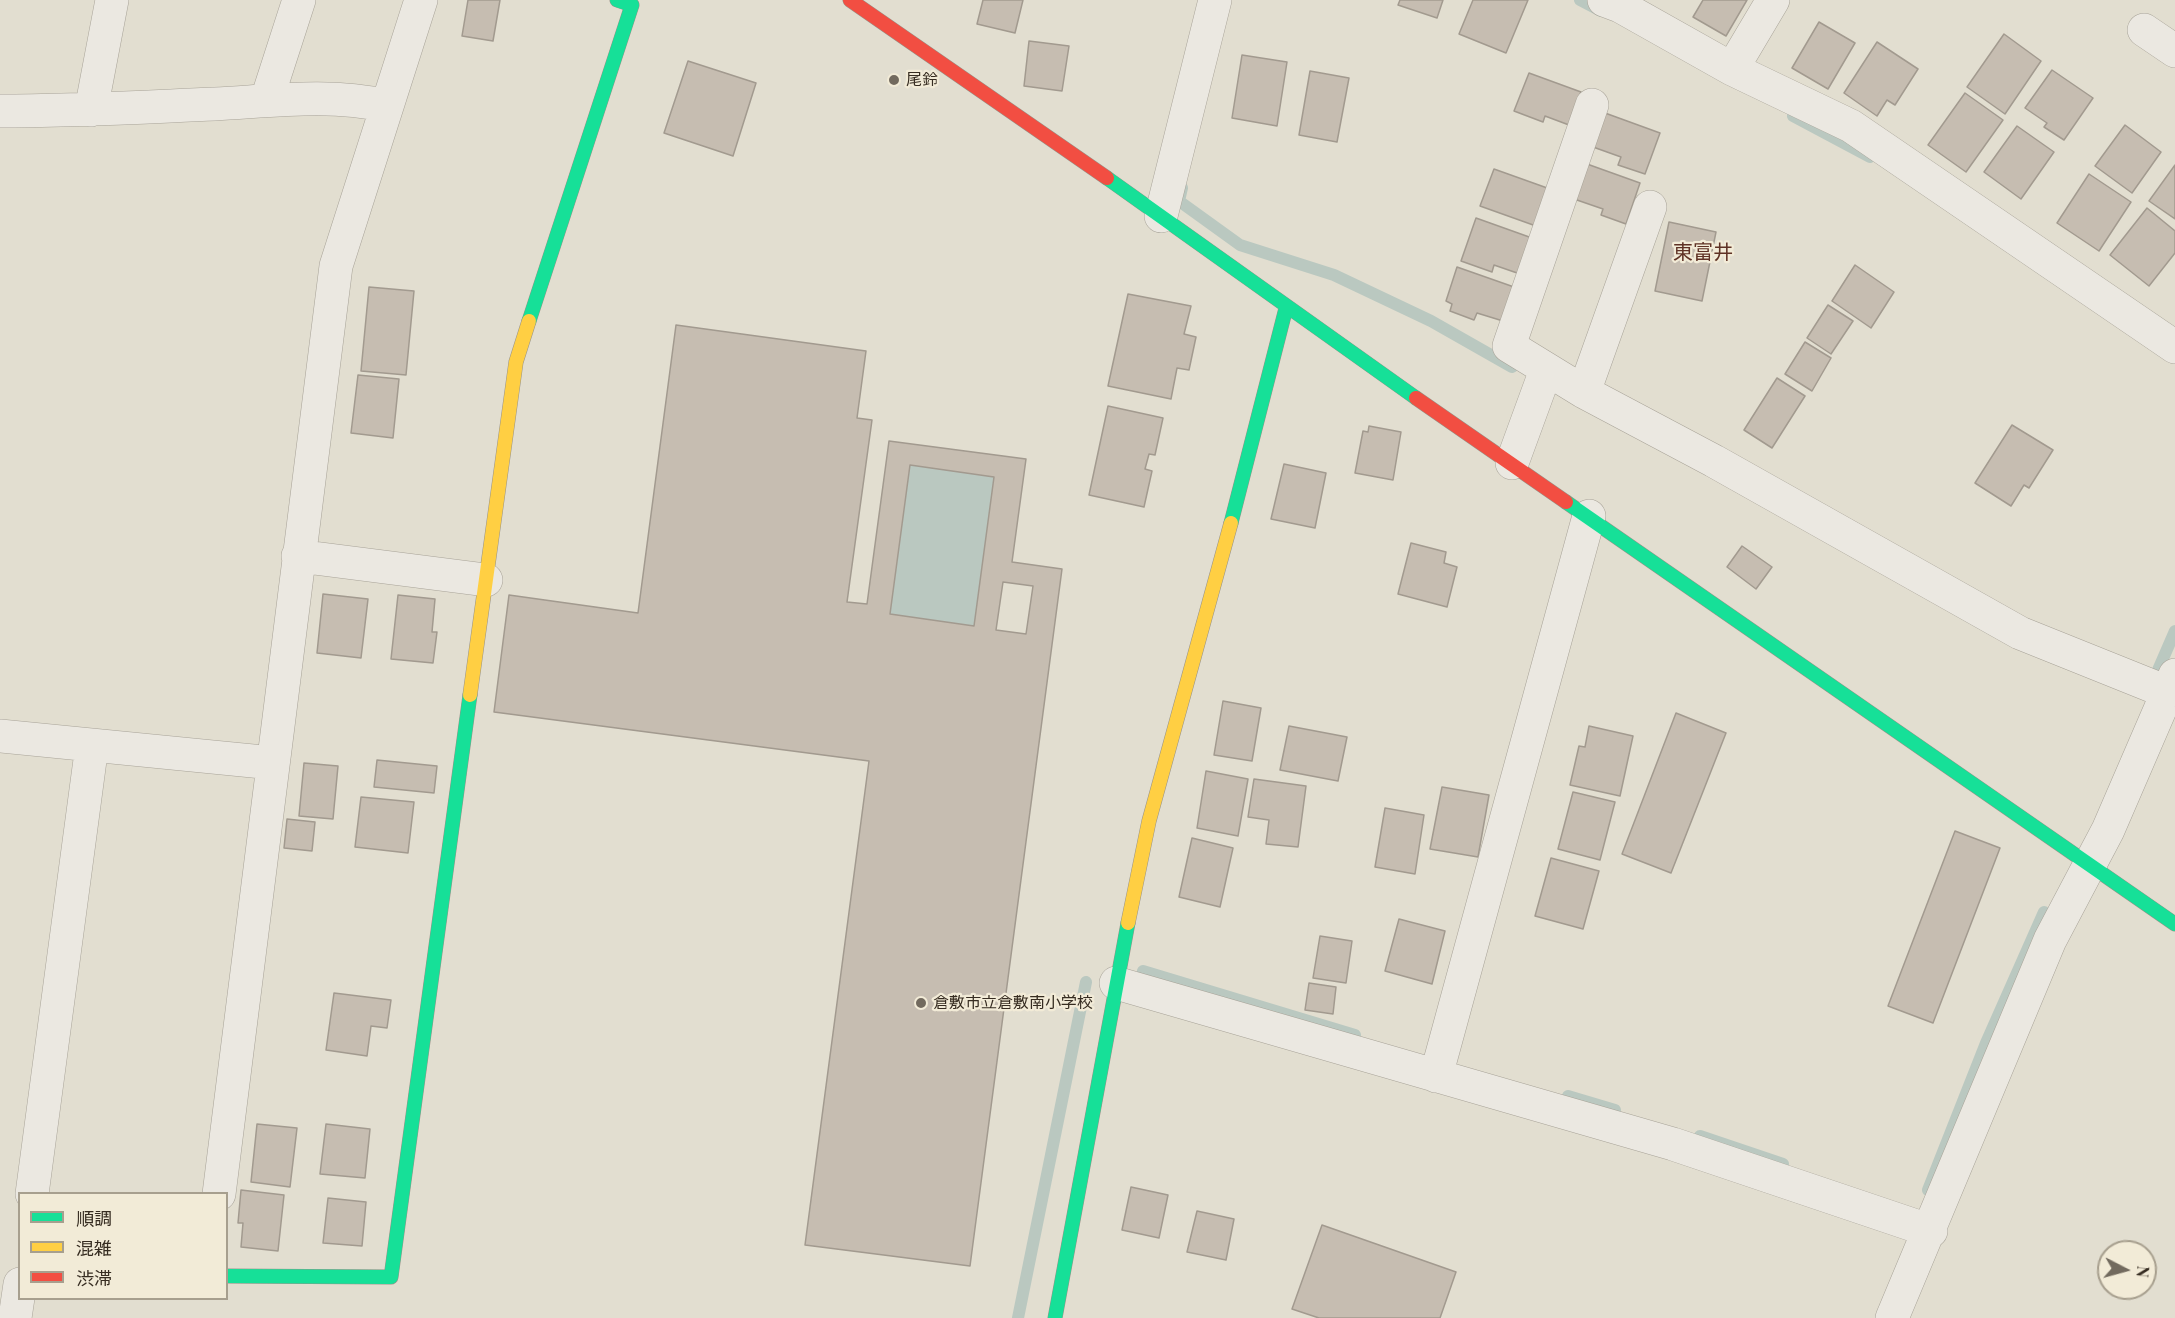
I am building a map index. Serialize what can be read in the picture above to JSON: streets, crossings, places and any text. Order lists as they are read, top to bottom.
{
  "districts": ["東富井"],
  "places": ["尾鈴", "倉敷市立倉敷南小学校"],
  "legend": ["順調", "混雑", "渋滞"],
  "north": "right"
}
